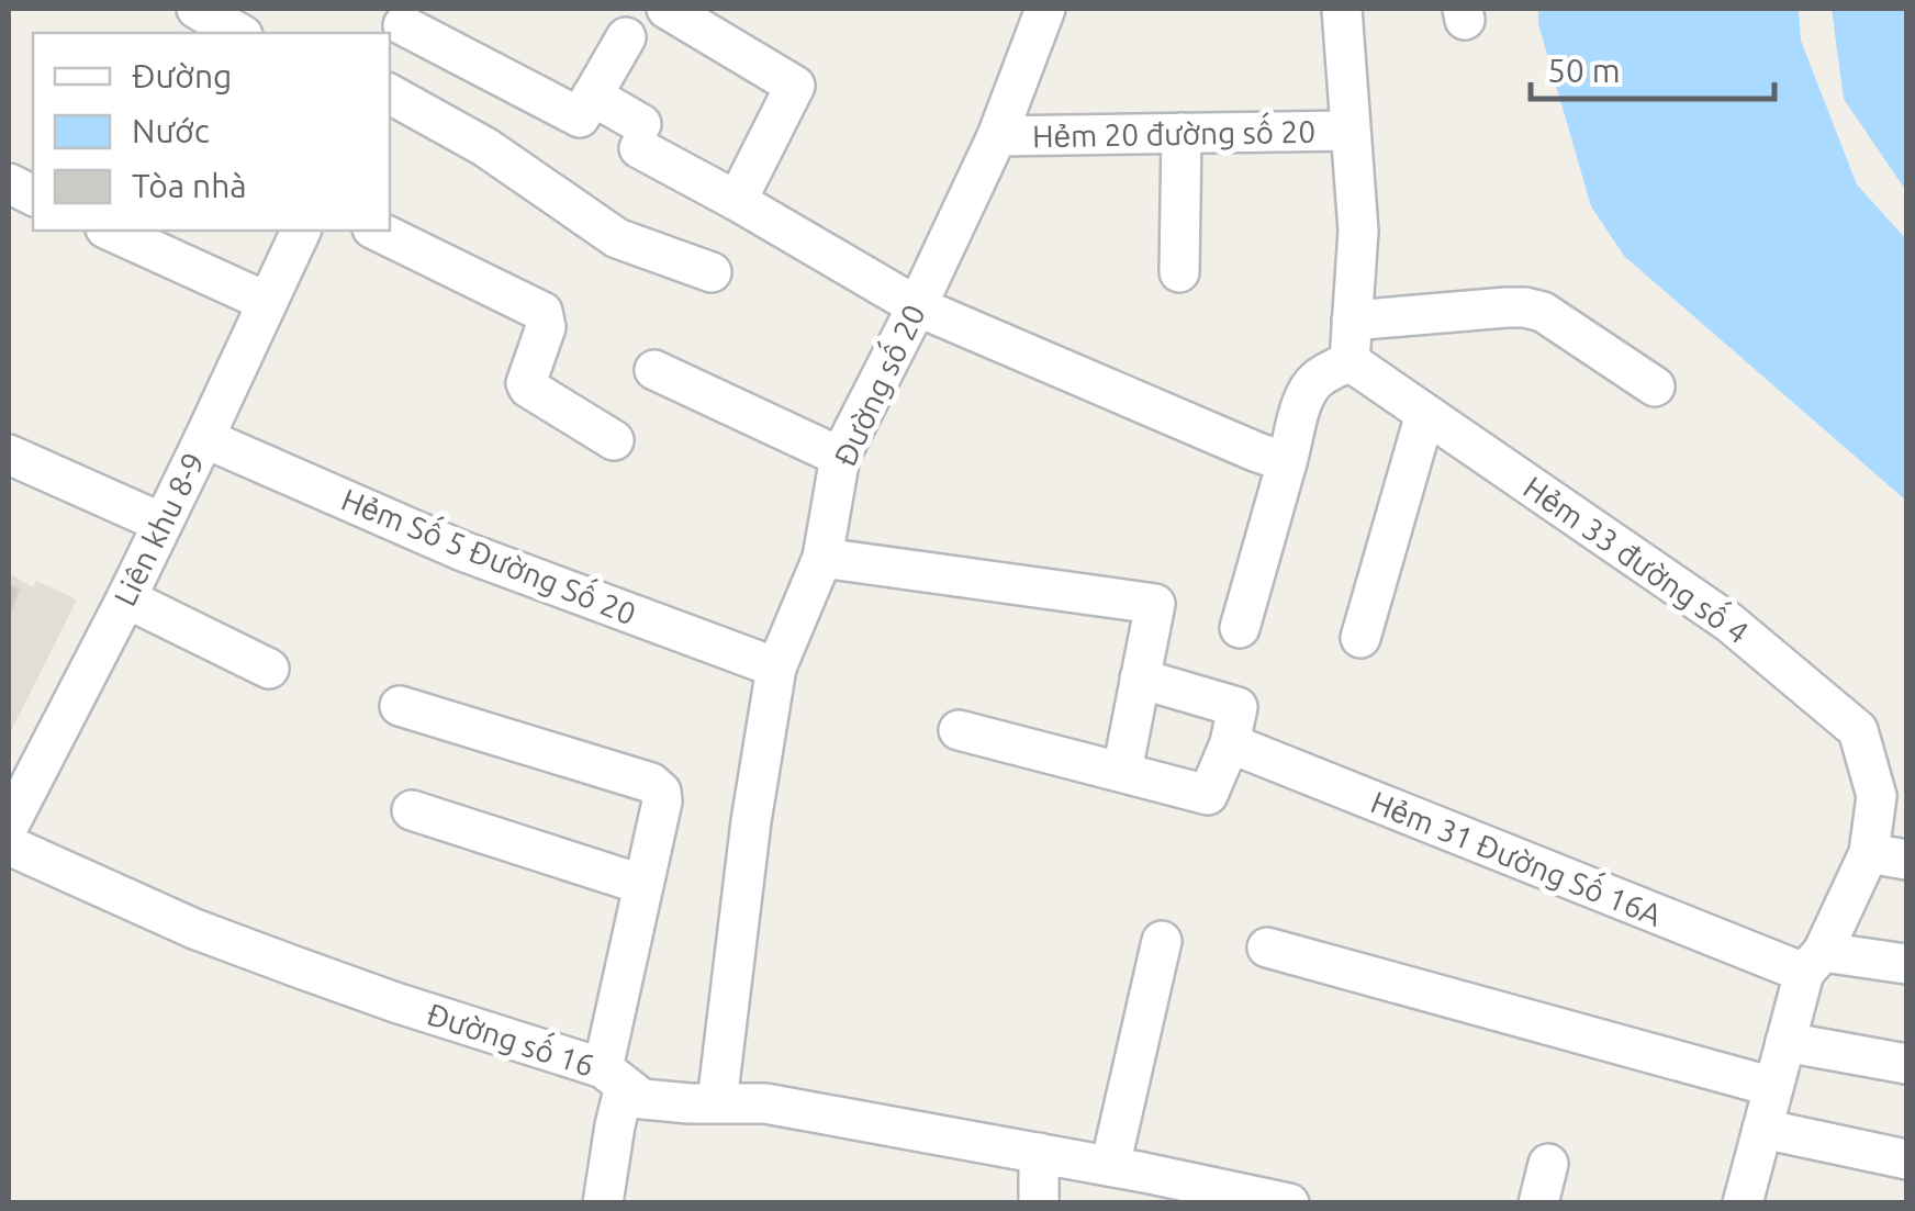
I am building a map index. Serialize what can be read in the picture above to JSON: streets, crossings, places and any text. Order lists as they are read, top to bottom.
{
  "streets": {
    "street": [
      "Hẻm 20 đường số 20",
      "Đường số 20",
      "Liên khu 8-9",
      "Hẻm Số 5 Đường Số 20",
      "Hẻm 33 đường số 4",
      "Hẻm 31 Đường Số 16A",
      "Đường số 16"
    ]
  },
  "crossings": [
    ["Hẻm 20 đường số 20", "Đường số 20"],
    ["Đường số 20", "Hẻm Số 5 Đường Số 20"],
    ["Đường số 20", "Đường số 16"],
    ["Liên khu 8-9", "Hẻm Số 5 Đường Số 20"]
  ],
  "legend": ["Đường", "Nước", "Tòa nhà"],
  "scale_bar": "50 m"
}
